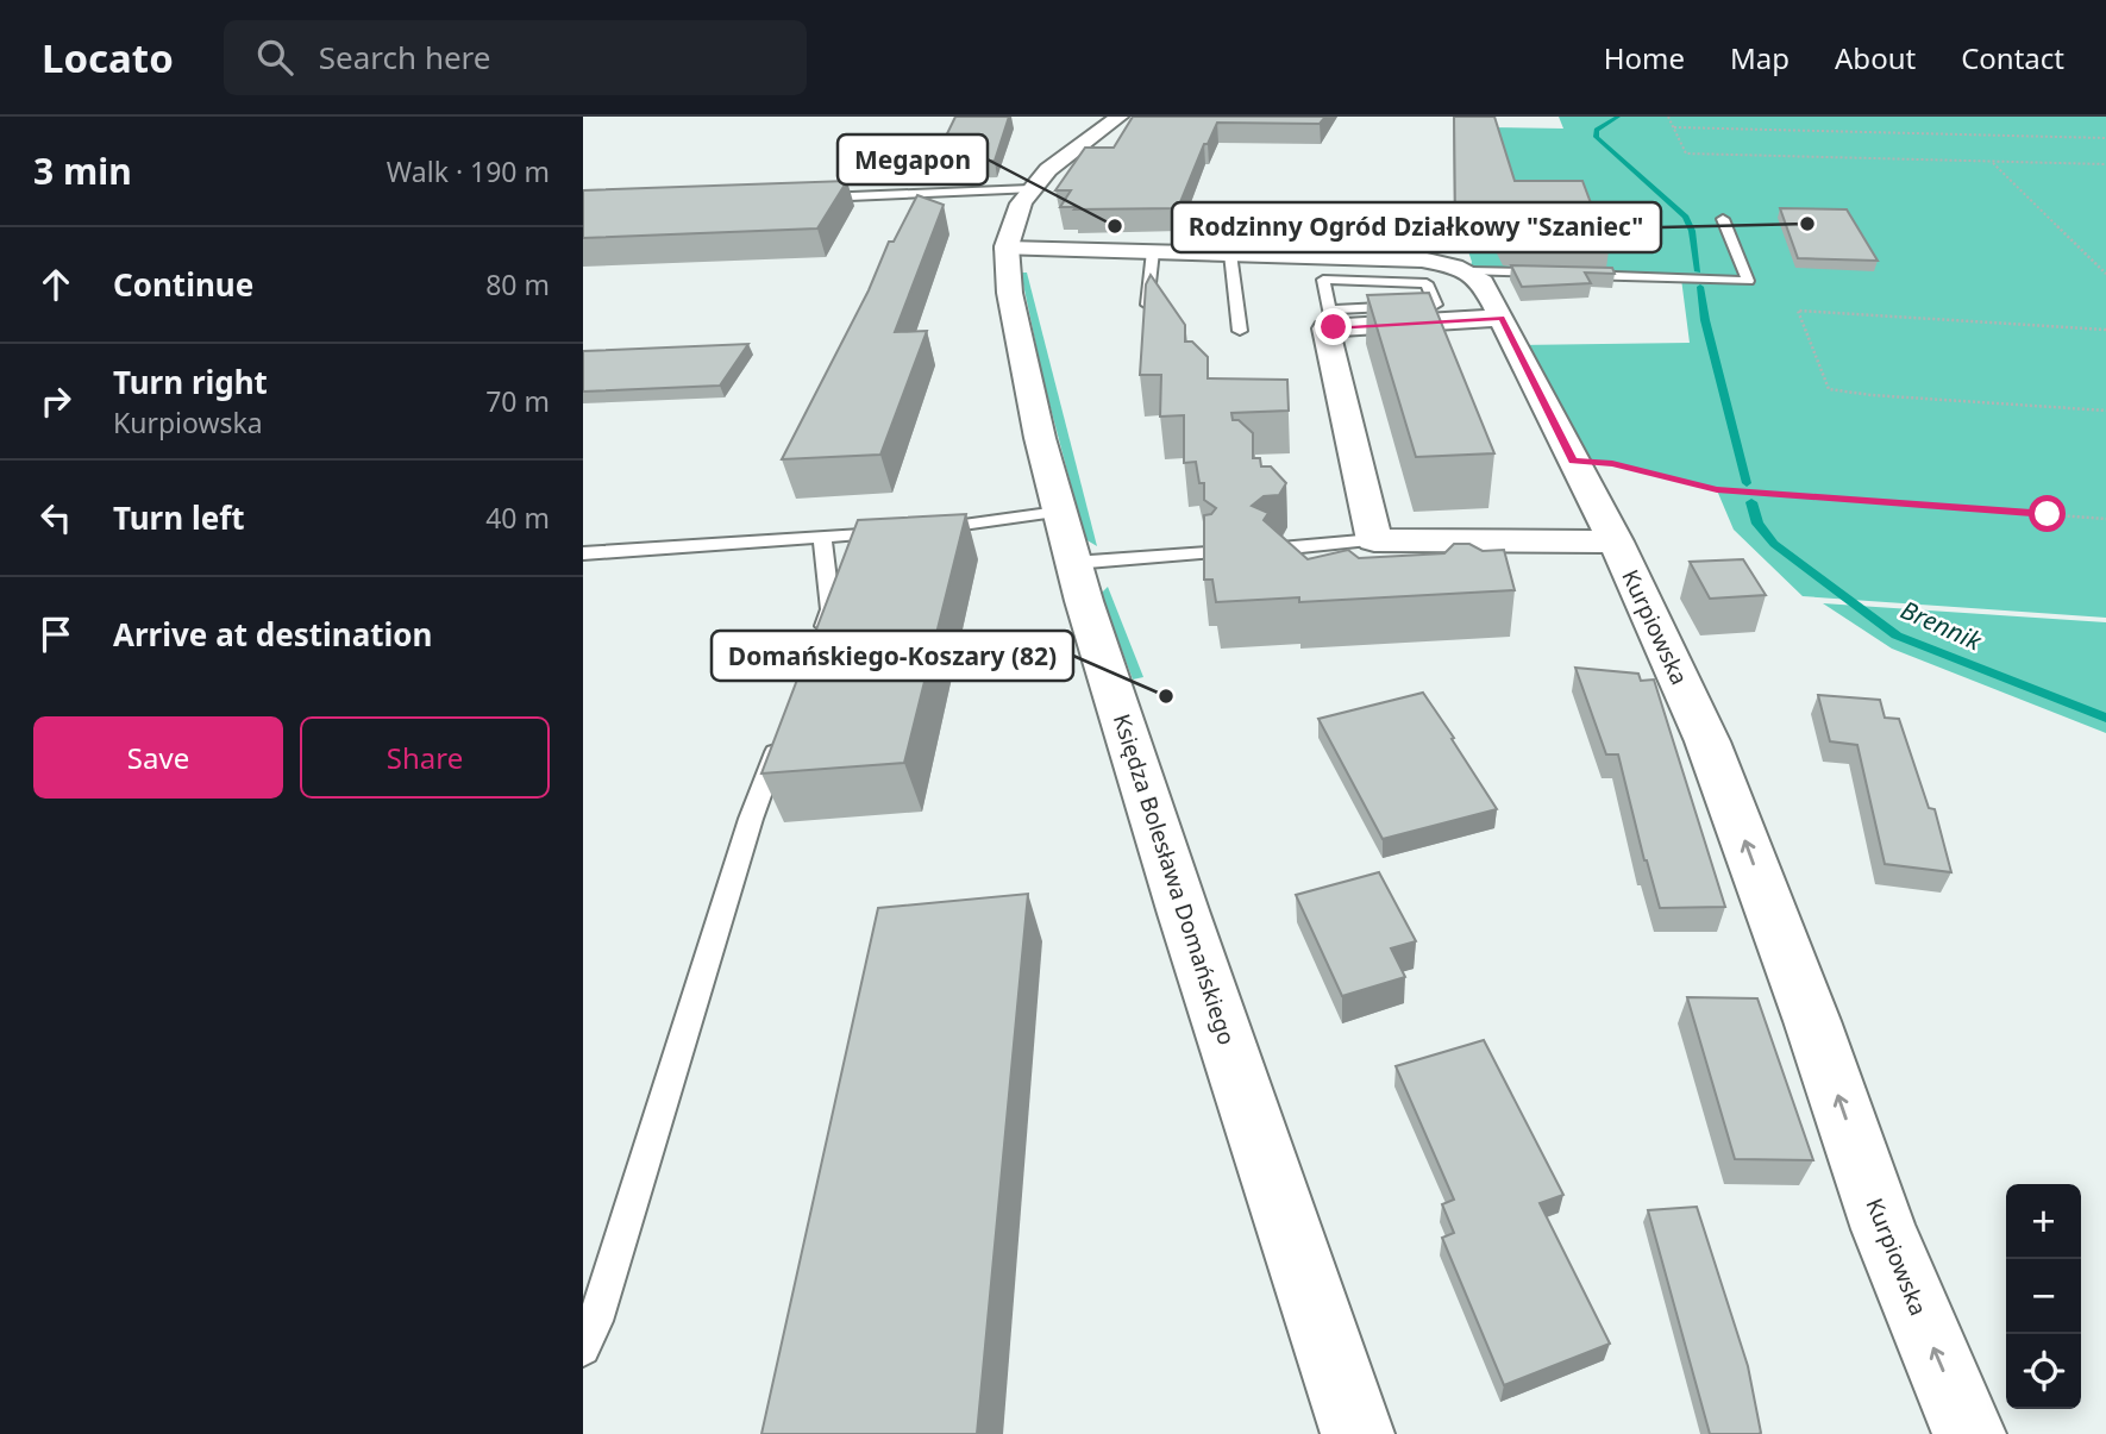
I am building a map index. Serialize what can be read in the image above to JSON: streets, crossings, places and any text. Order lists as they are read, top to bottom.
{
  "streets": {
    "street": ["Kurpiowska", "Księdza Bolesława Domańskiego"]
  },
  "one_way": ["Kurpiowska"],
  "water": ["Brennik"],
  "places": ["Rodzinny Ogród Działkowy \"Szaniec\"", "Megapon", "Domańskiego-Koszary (82)"],
  "page": {
    "header": "Locato",
    "search": "Search here",
    "nav": [
      "Home",
      "Map",
      "About",
      "Contact"
    ],
    "heading": ["3 min", "Walk · 190 m"],
    "list": [
      ["Continue", "80 m"],
      ["Turn right", "Kurpiowska", "70 m"],
      ["Turn left", "40 m"],
      "Arrive at destination"
    ],
    "buttons": ["Save", "Share"],
    "map_buttons": ["+", "−"]
  }
}
